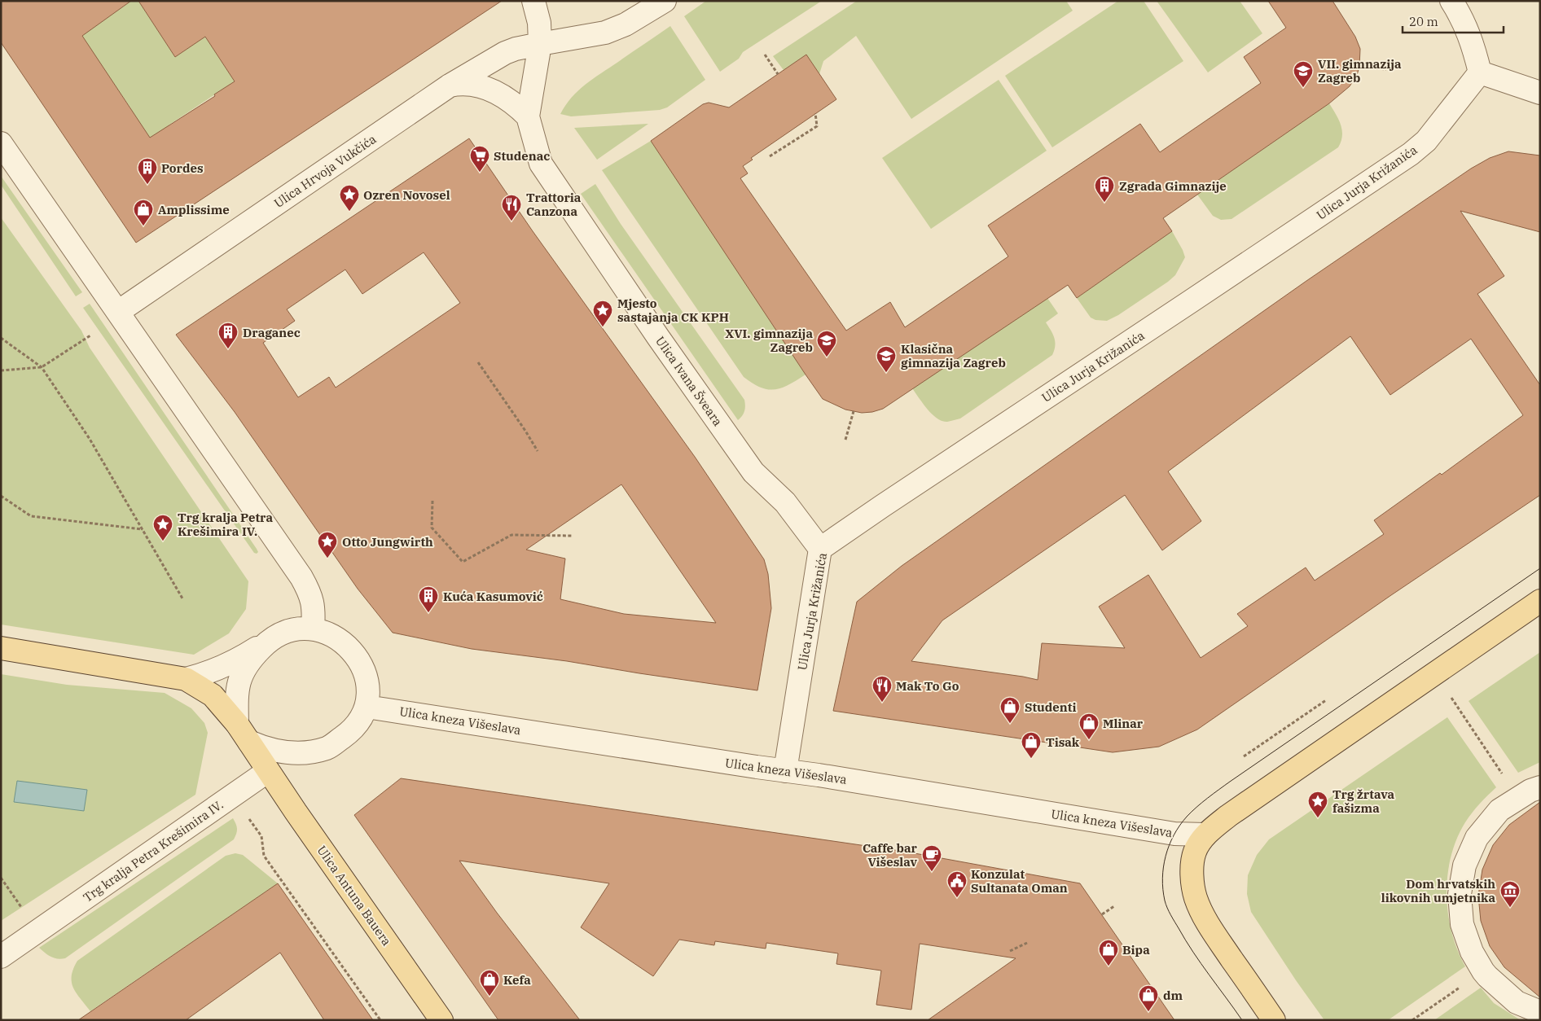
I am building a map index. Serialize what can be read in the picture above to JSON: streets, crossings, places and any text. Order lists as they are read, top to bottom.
{
  "streets": {
    "main road": ["Ulica Antuna Bauera"],
    "street": [
      "Ulica Hrvoja Vukčića",
      "Ulica Jurja Križanića",
      "Ulica Ivana Šveara",
      "Ulica kneza Višeslava",
      "Trg kralja Petra Krešimira IV."
    ]
  },
  "crossings": [
    ["Ulica Hrvoja Vukčića", "Ulica Ivana Šveara"],
    ["Ulica Jurja Križanića", "Ulica Ivana Šveara"],
    ["Ulica Jurja Križanića", "Ulica kneza Višeslava"],
    ["Trg kralja Petra Krešimira IV.", "Ulica Antuna Bauera"]
  ],
  "places": {
    "school or university": ["VII. gimnazija Zagreb", "XVI. gimnazija Zagreb", "Klasična gimnazija Zagreb"],
    "supermarket": ["Studenac"],
    "building": [
      "Pordes",
      "Zgrada Gimnazije",
      "Draganec",
      "Kuća Kasumović"
    ],
    "place": [
      "Ozren Novosel",
      "Mjesto sastajanja CK KPH",
      "Trg kralja Petra Krešimira IV.",
      "Otto Jungwirth",
      "Trg žrtava fašizma"
    ],
    "restaurant": ["Trattoria Canzona", "Mak To Go"],
    "shop": [
      "Amplissime",
      "Studenti",
      "Mlinar",
      "Tisak",
      "Bipa",
      "Kefa",
      "dm"
    ],
    "cafe": ["Caffe bar Višeslav"],
    "public building": ["Konzulat Sultanata Oman"],
    "museum": ["Dom hrvatskih likovnih umjetnika"]
  },
  "scale_bar": "20 m"
}
